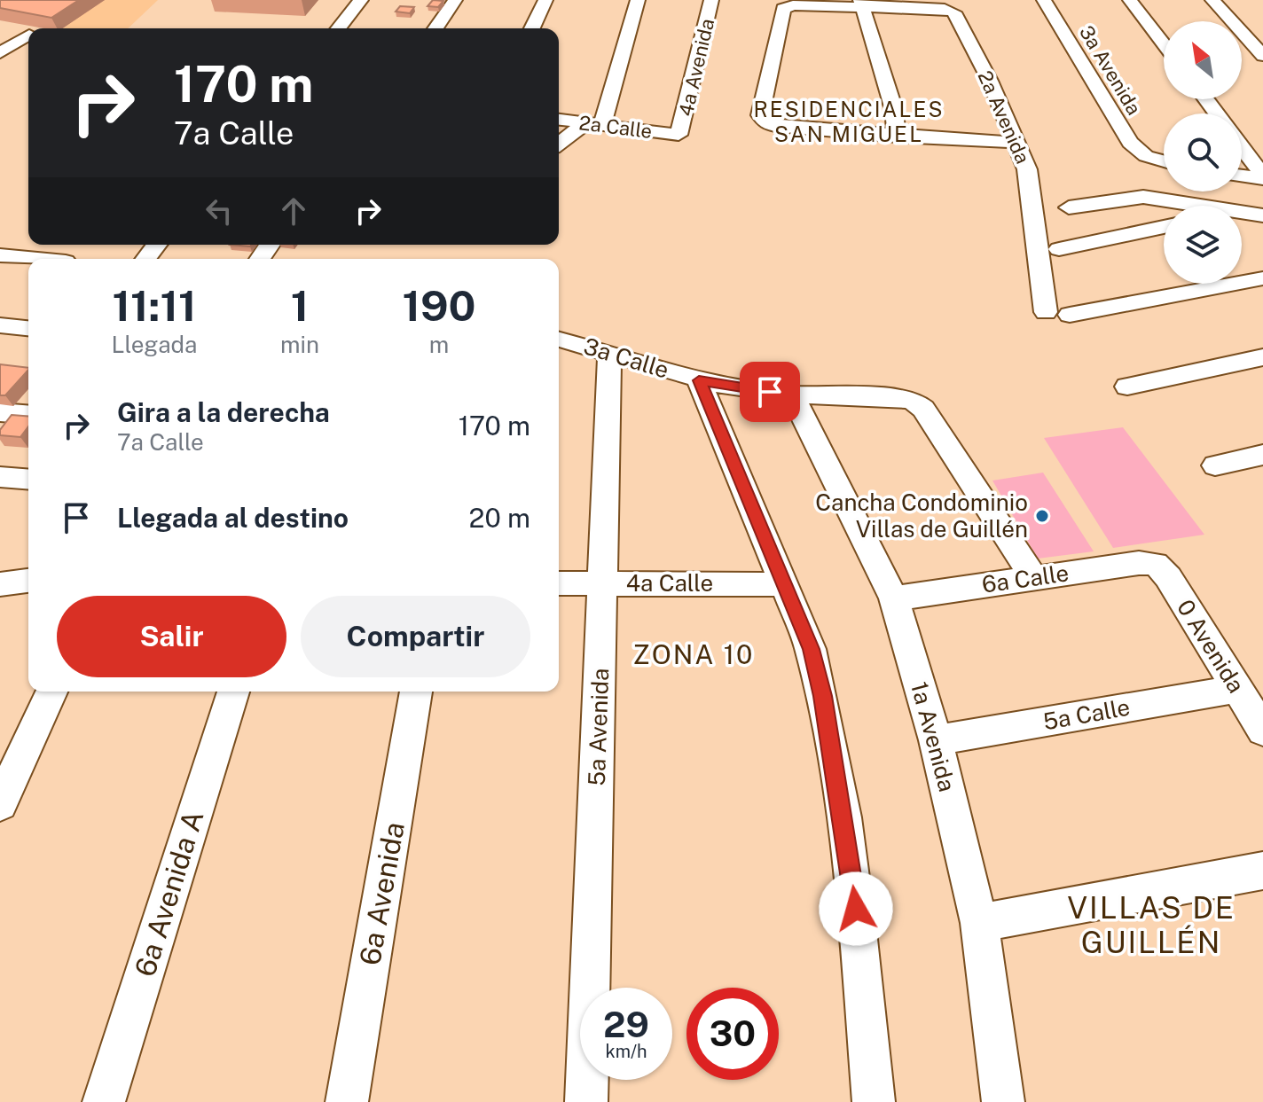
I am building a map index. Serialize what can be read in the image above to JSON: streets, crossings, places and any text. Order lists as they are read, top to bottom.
{
  "streets": {
    "street": [
      "4a Avenida",
      "3a Avenida",
      "2a Avenida",
      "2a Calle",
      "3a Calle",
      "6a Calle",
      "4a Calle",
      "0 Avenida",
      "5a Calle",
      "5a Avenida",
      "1a Avenida",
      "6a Avenida A",
      "6a Avenida"
    ]
  },
  "crossings": [
    ["4a Avenida", "2a Calle"],
    ["3a Calle", "6a Calle"],
    ["3a Calle", "5a Avenida"],
    ["3a Calle", "1a Avenida"],
    ["6a Calle", "0 Avenida"],
    ["6a Calle", "1a Avenida"],
    ["4a Calle", "5a Avenida"],
    ["0 Avenida", "5a Calle"],
    ["5a Calle", "1a Avenida"]
  ],
  "districts": ["RESIDENCIALES SAN MIGUEL", "ZONA 10", "VILLAS DE GUILLÉN"],
  "places": ["Cancha Condominio Villas de Guillén"],
  "north": "top left",
  "page": {
    "turn": ["170 m", "7a Calle"],
    "eta": [
      "11:11",
      "Llegada",
      "1",
      "min",
      "190",
      "m"
    ],
    "list": [
      {
        "name": "Gira a la derecha",
        "note": "7a Calle",
        "value": "170 m"
      },
      {
        "name": "Llegada al destino",
        "value": "20 m"
      }
    ],
    "buttons": ["Salir", "Compartir"],
    "speed": "29 km/h",
    "limit": "30"
  }
}
